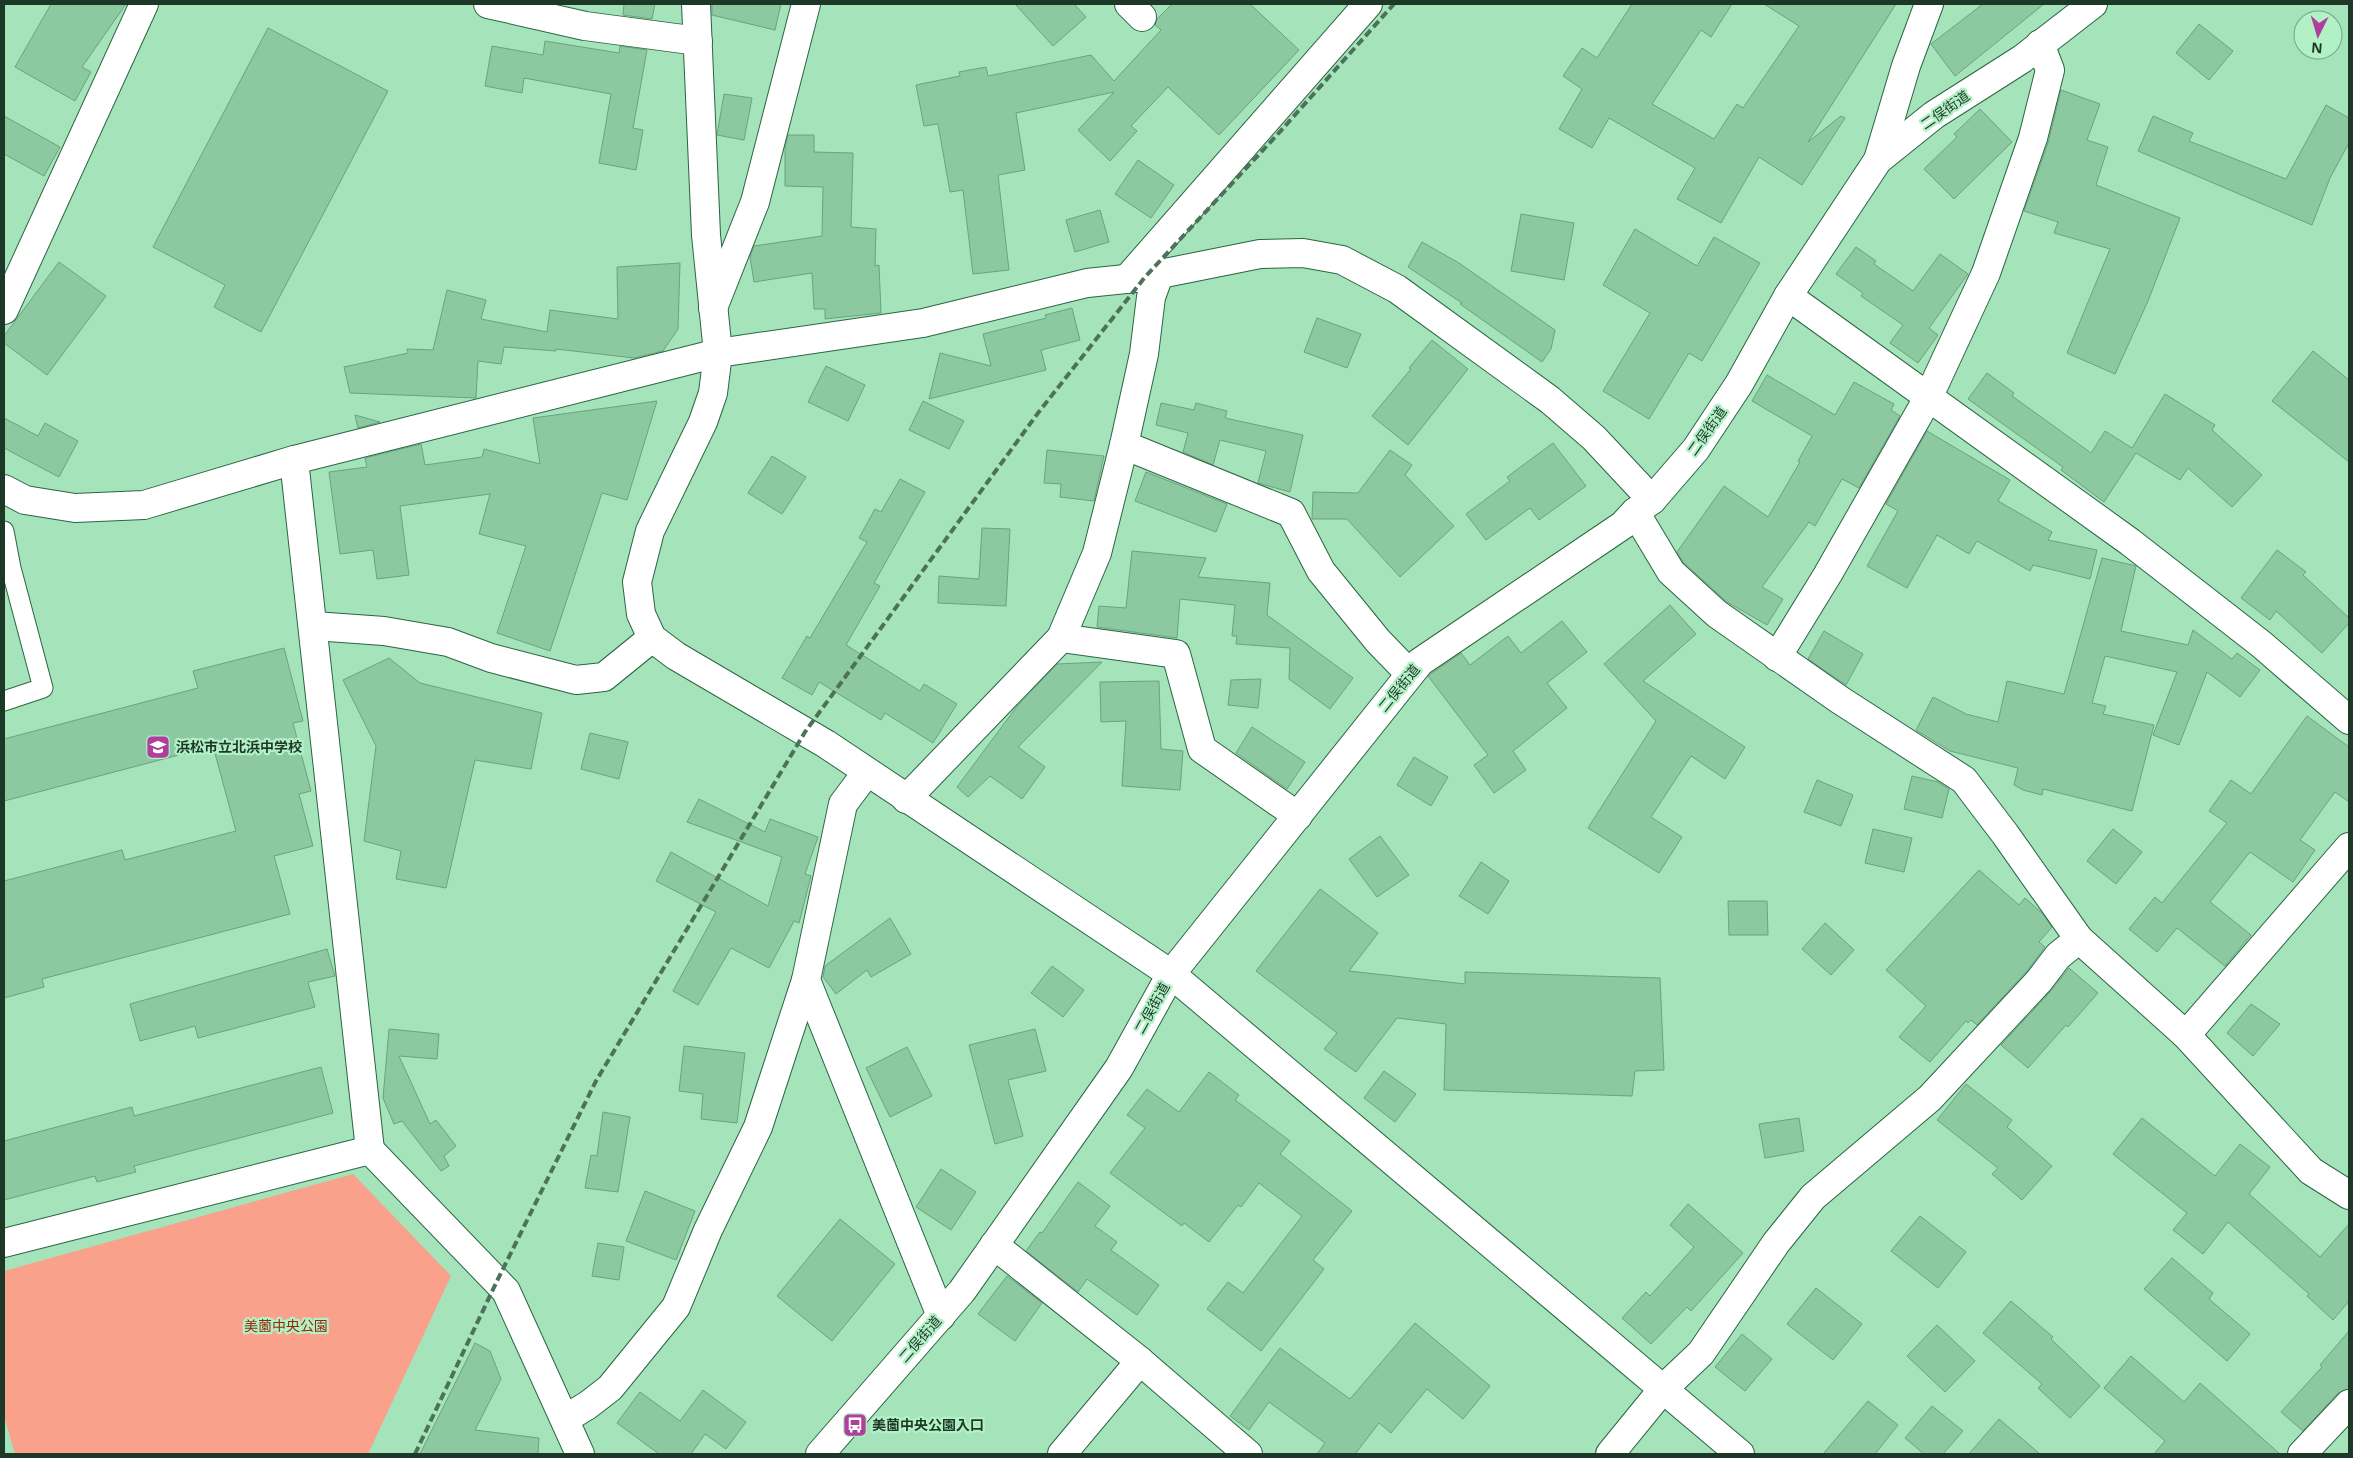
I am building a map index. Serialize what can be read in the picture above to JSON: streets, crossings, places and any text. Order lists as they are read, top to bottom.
{
  "streets": {
    "street": ["二俣街道"]
  },
  "parks": ["美薗中央公園"],
  "places": {
    "school or university": ["浜松市立北浜中学校"],
    "bus stop": ["美薗中央公園入口"]
  },
  "north": "bottom"
}
